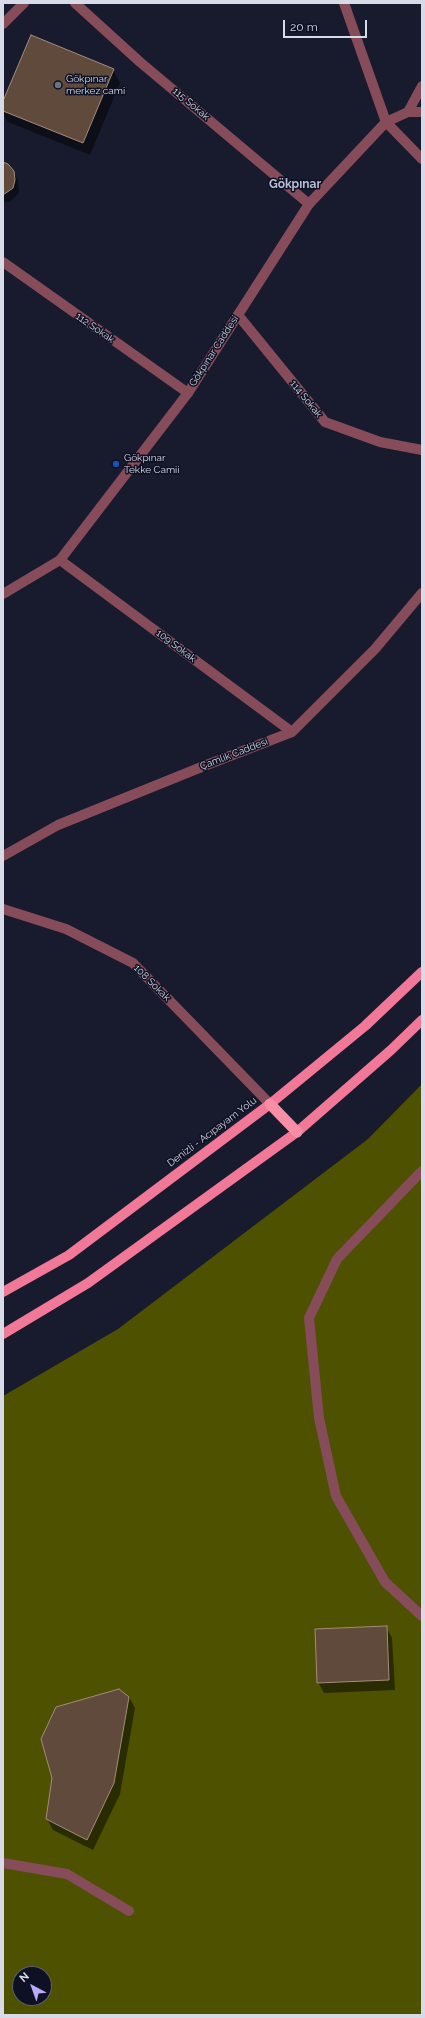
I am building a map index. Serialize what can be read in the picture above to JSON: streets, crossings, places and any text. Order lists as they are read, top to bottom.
{
  "streets": {
    "main road": ["Denizli - Acıpayam Yolu"],
    "street": [
      "115 Sokak",
      "112 Sokak",
      "Gökpınar Caddesi",
      "114 Sokak",
      "109 Sokak",
      "Çamlık Caddesi",
      "108 Sokak"
    ]
  },
  "crossings": [
    ["115 Sokak", "Gökpınar Caddesi"],
    ["112 Sokak", "Gökpınar Caddesi"],
    ["Gökpınar Caddesi", "114 Sokak"],
    ["Gökpınar Caddesi", "109 Sokak"],
    ["109 Sokak", "Çamlık Caddesi"],
    ["108 Sokak", "Denizli - Acıpayam Yolu"]
  ],
  "districts": ["Gökpınar"],
  "places": ["Gökpınar merkez cami", "Gökpınar Tekke Camii"],
  "scale_bar": "20 m",
  "north": "top left"
}
